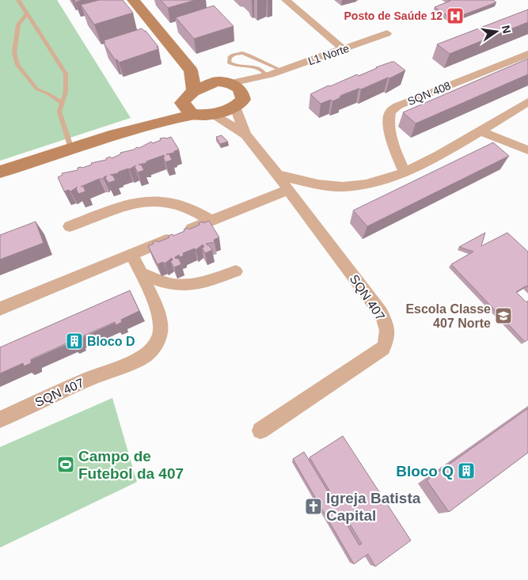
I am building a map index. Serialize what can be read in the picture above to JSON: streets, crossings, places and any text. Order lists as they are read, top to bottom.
{
  "streets": {
    "street": ["L1 Norte", "SQN 408", "SQN 407"]
  },
  "places": {
    "hospital": ["Posto de Saúde 12"],
    "school or university": ["Escola Classe 407 Norte"],
    "building": ["Bloco D", "Bloco Q"],
    "sports": ["Campo de Futebol da 407"],
    "church": ["Igreja Batista Capital"]
  },
  "north": "right"
}
